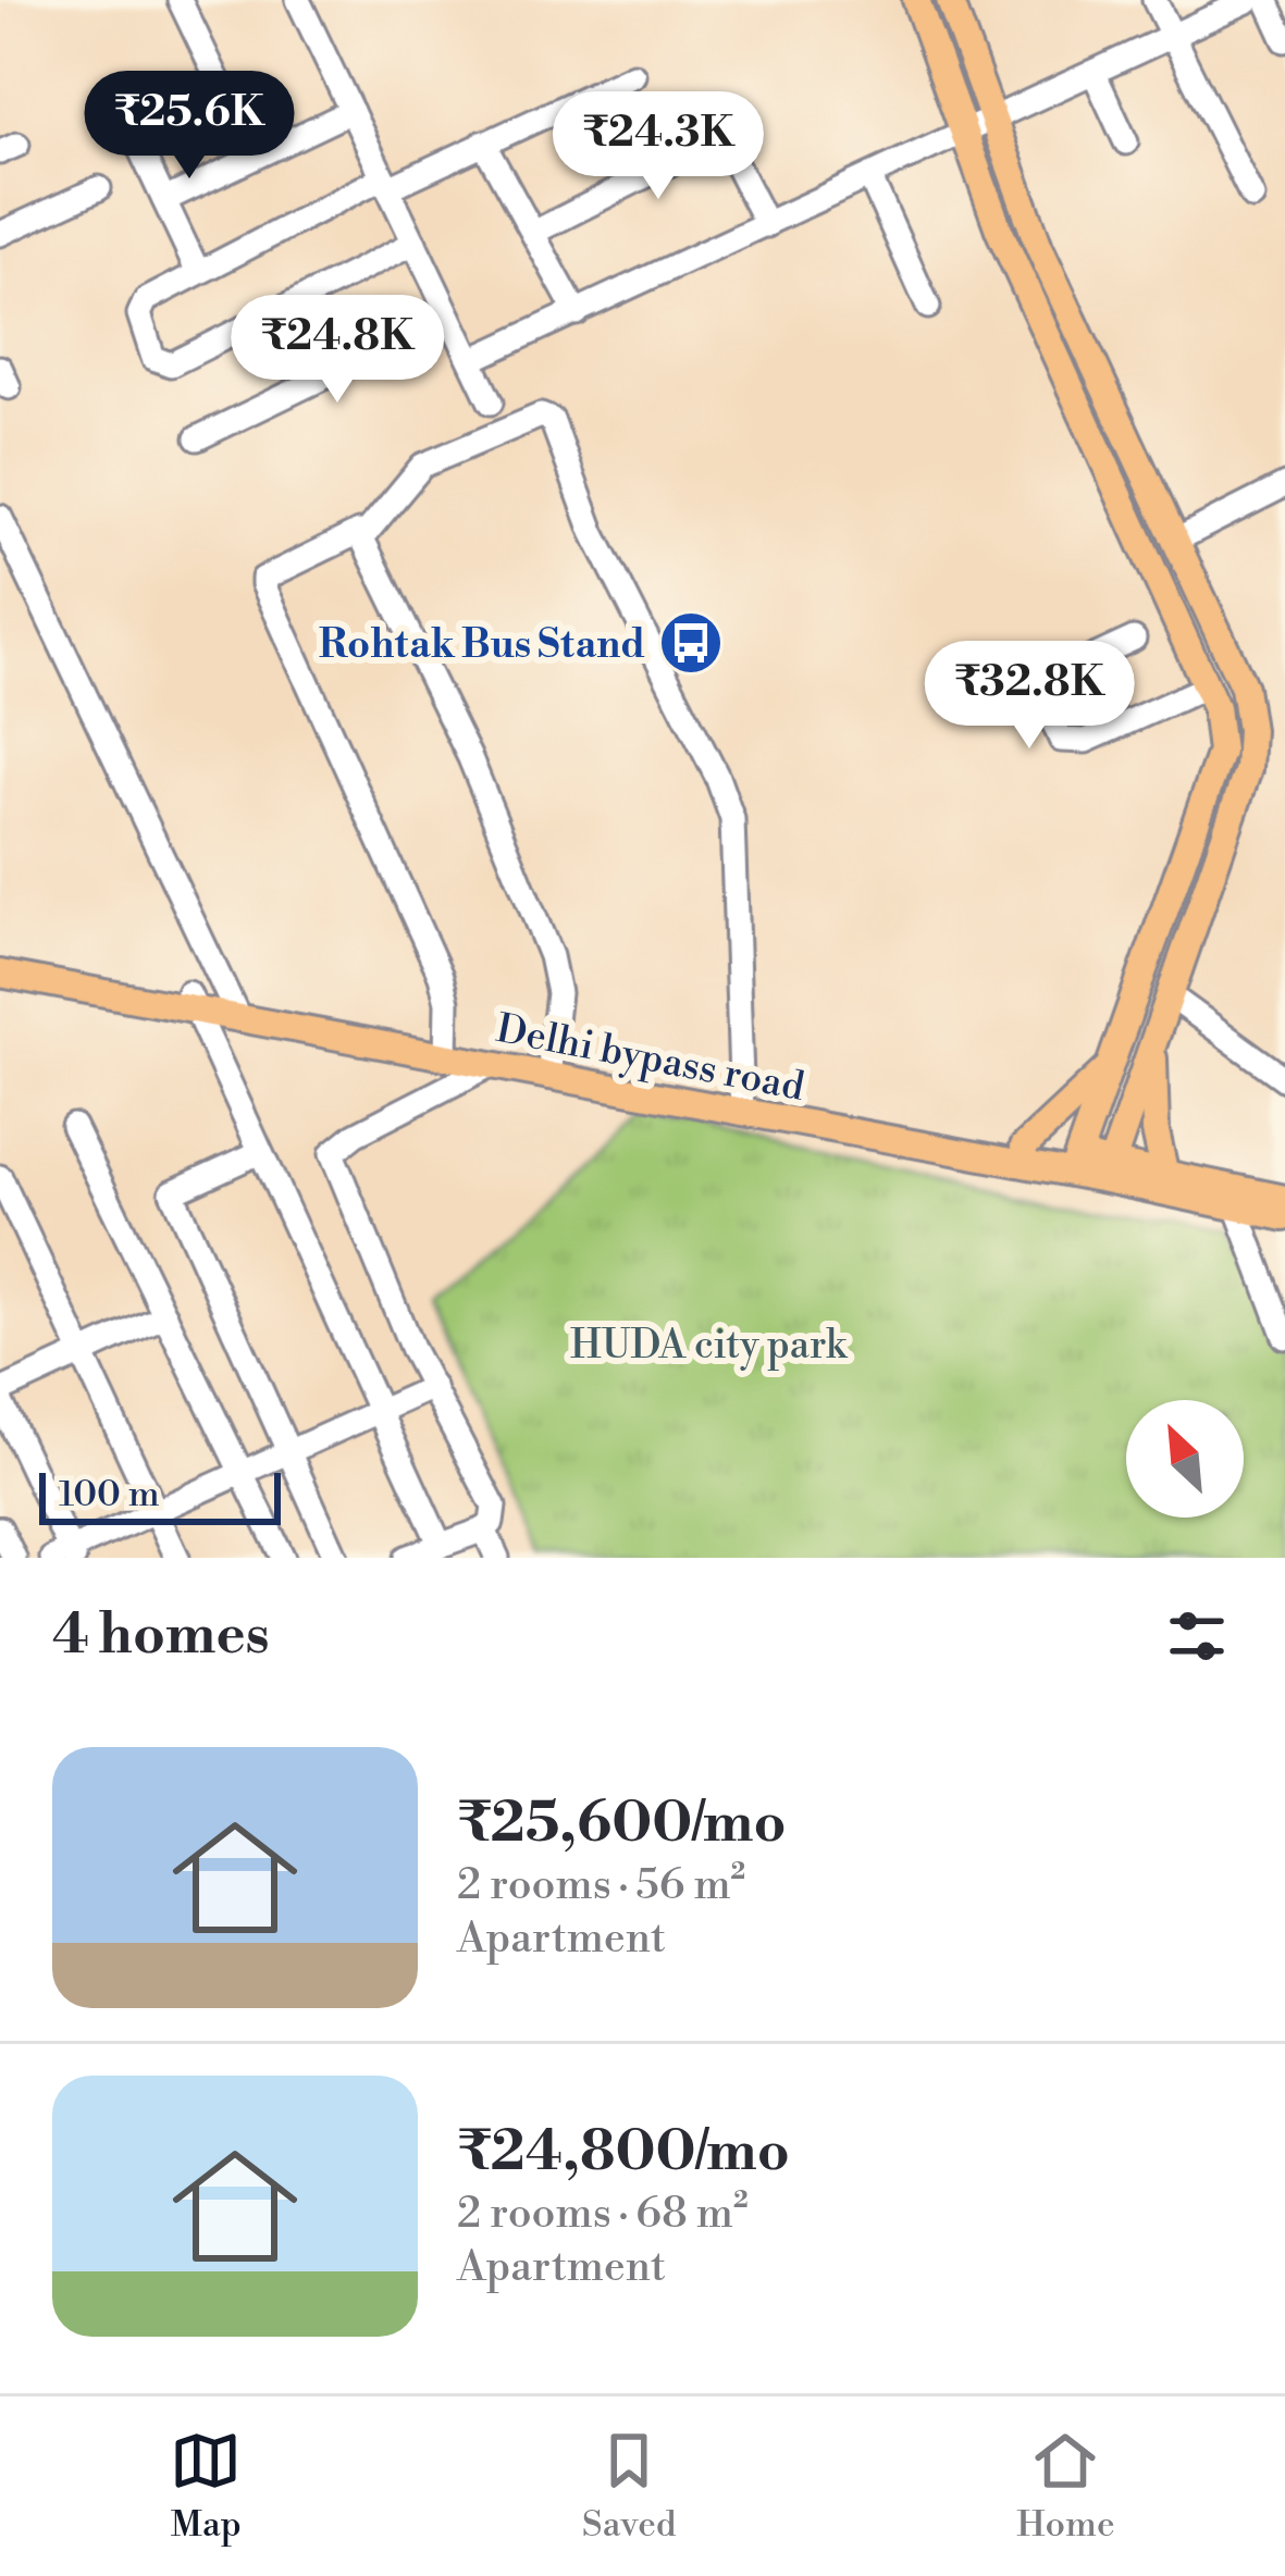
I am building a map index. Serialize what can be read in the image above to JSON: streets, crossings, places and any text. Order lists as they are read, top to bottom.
{
  "streets": {
    "main road": ["Delhi bypass road"]
  },
  "parks": ["HUDA city park"],
  "places": {
    "bus stop": ["Rohtak Bus Stand"]
  },
  "scale_bar": "100 m",
  "north": "top left",
  "page": {
    "price": [
      "₹25.6K",
      "₹24.3K",
      "₹24.8K",
      "₹32.8K"
    ],
    "scale": "100 m",
    "heading": "4 homes",
    "list": [
      {
        "name": "₹25,600/mo",
        "note": "2 rooms · 56 m² · Apartment"
      },
      {
        "name": "₹24,800/mo",
        "note": "2 rooms · 68 m² · Apartment"
      }
    ],
    "tabs": ["Map", "Saved", "Home"]
  }
}
